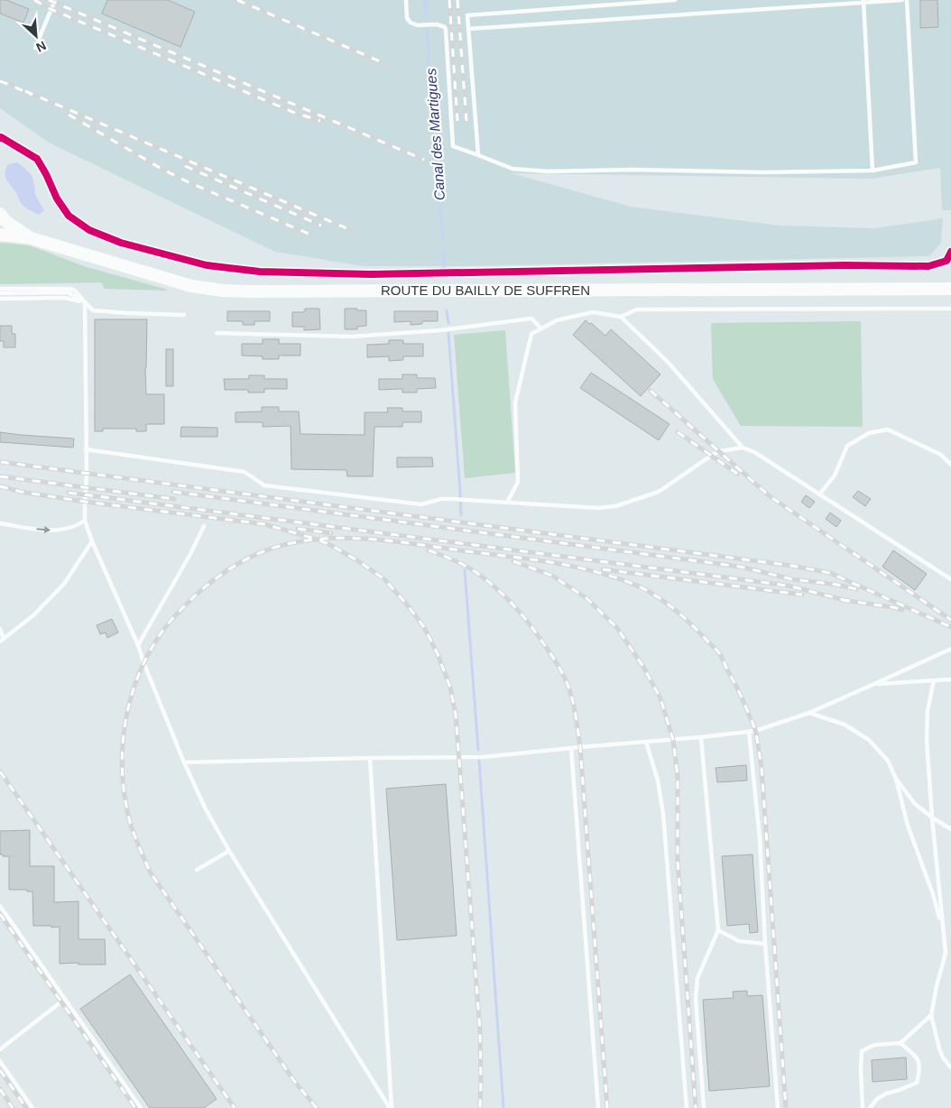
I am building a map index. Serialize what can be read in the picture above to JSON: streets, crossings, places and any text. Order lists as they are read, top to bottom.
{
  "streets": {
    "main road": ["ROUTE DU BAILLY DE SUFFREN"]
  },
  "water": ["Canal des Martigues"],
  "north": "bottom right"
}
